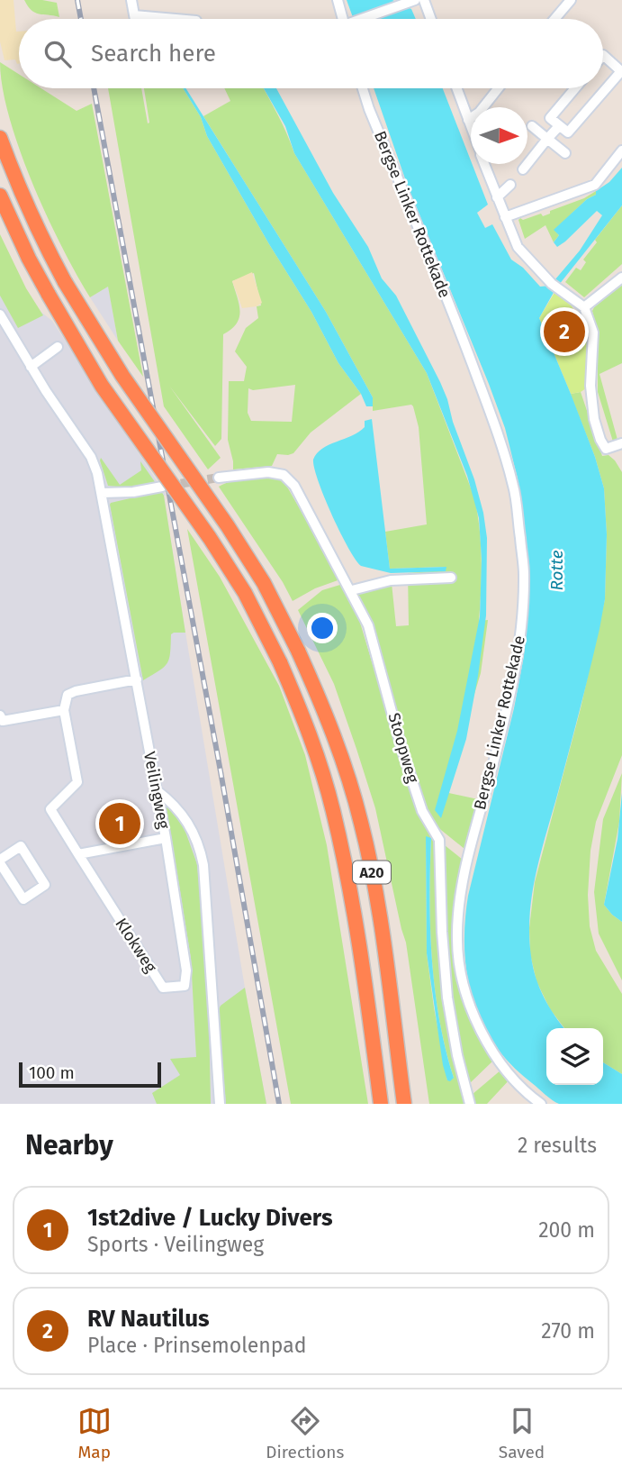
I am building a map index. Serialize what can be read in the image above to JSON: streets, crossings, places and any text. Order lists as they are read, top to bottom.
{
  "streets": {
    "highway": ["A20"],
    "street": [
      "Bergse Linker Rottekade",
      "Stoopweg",
      "Veilingweg",
      "Klokweg"
    ]
  },
  "crossings": [
    ["Veilingweg", "Klokweg"]
  ],
  "water": ["Rotte"],
  "scale_bar": "100 m",
  "north": "right",
  "page": {
    "search": "Search here",
    "pins": ["2", "1"],
    "scale": "100 m",
    "heading": ["Nearby", "2 results"],
    "list": [
      {
        "mark": "1",
        "name": "1st2dive / Lucky Divers",
        "note": "Sports · Veilingweg",
        "value": "200 m"
      },
      {
        "mark": "2",
        "name": "RV Nautilus",
        "note": "Place · Prinsemolenpad",
        "value": "270 m"
      }
    ],
    "nav": ["Map", "Directions", "Saved"]
  }
}
